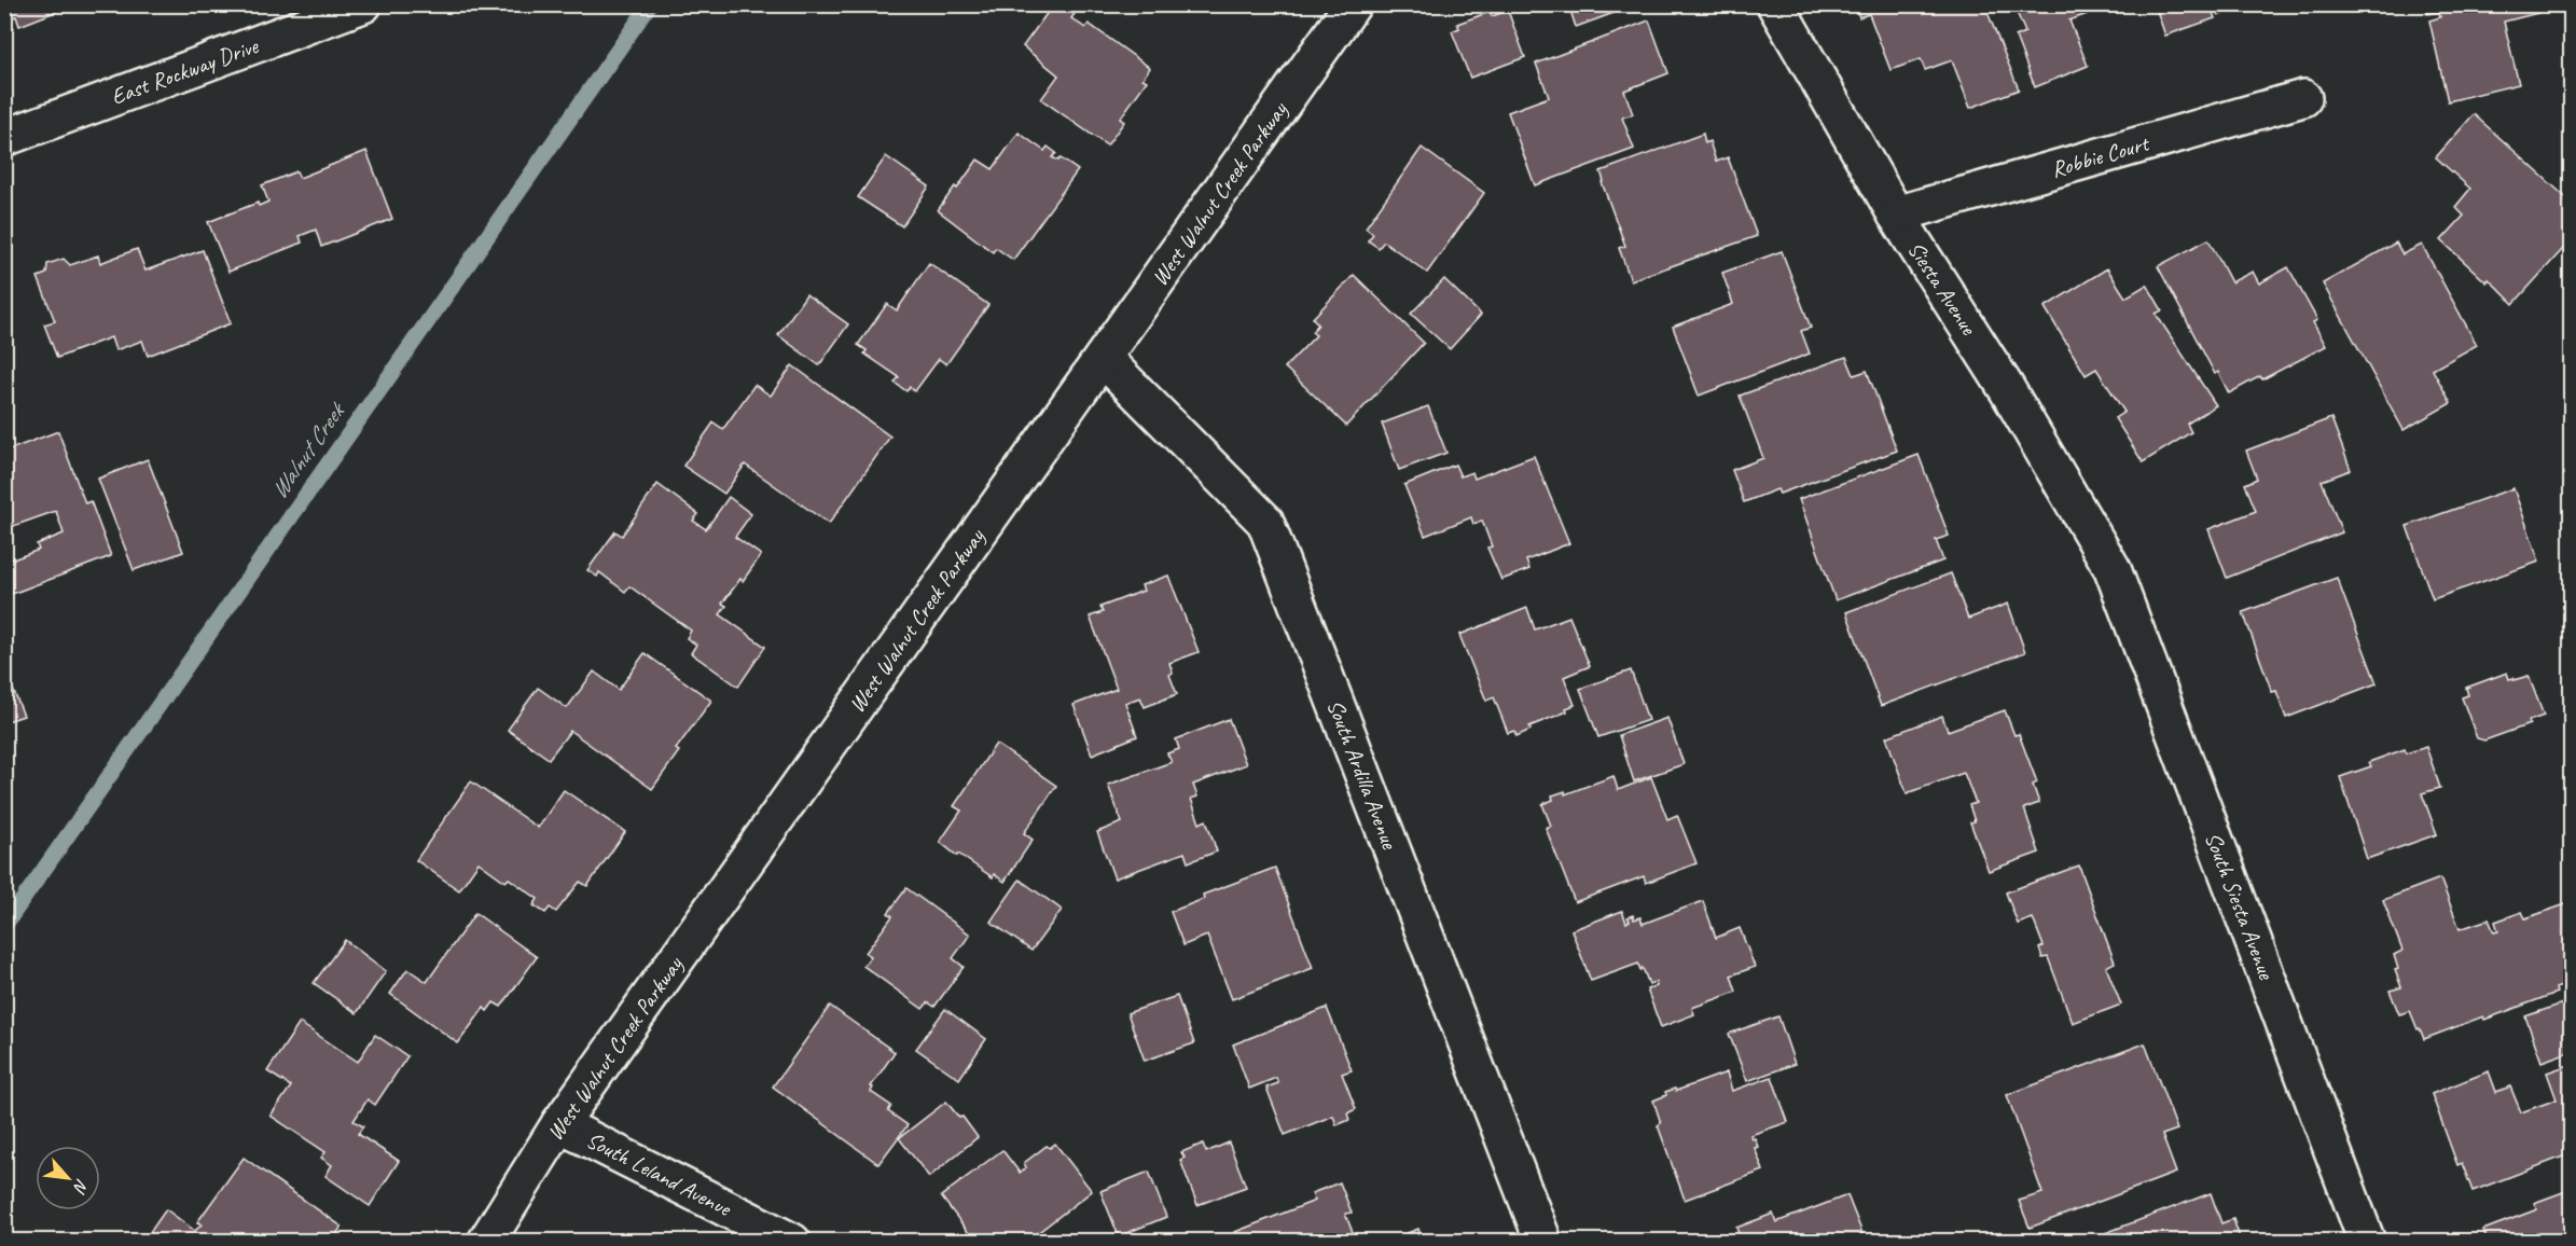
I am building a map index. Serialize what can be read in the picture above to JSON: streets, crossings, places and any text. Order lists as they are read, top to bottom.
{
  "streets": {
    "street": [
      "East Rockway Drive",
      "Robbie Court",
      "West Walnut Creek Parkway",
      "Siesta Avenue",
      "South Ardilla Avenue",
      "South Siesta Avenue",
      "South Leland Avenue"
    ]
  },
  "crossings": [
    ["Robbie Court", "Siesta Avenue"],
    ["West Walnut Creek Parkway", "South Ardilla Avenue"],
    ["West Walnut Creek Parkway", "South Leland Avenue"],
    ["Siesta Avenue", "South Siesta Avenue"]
  ],
  "water": ["Walnut Creek"],
  "north": "bottom right"
}
